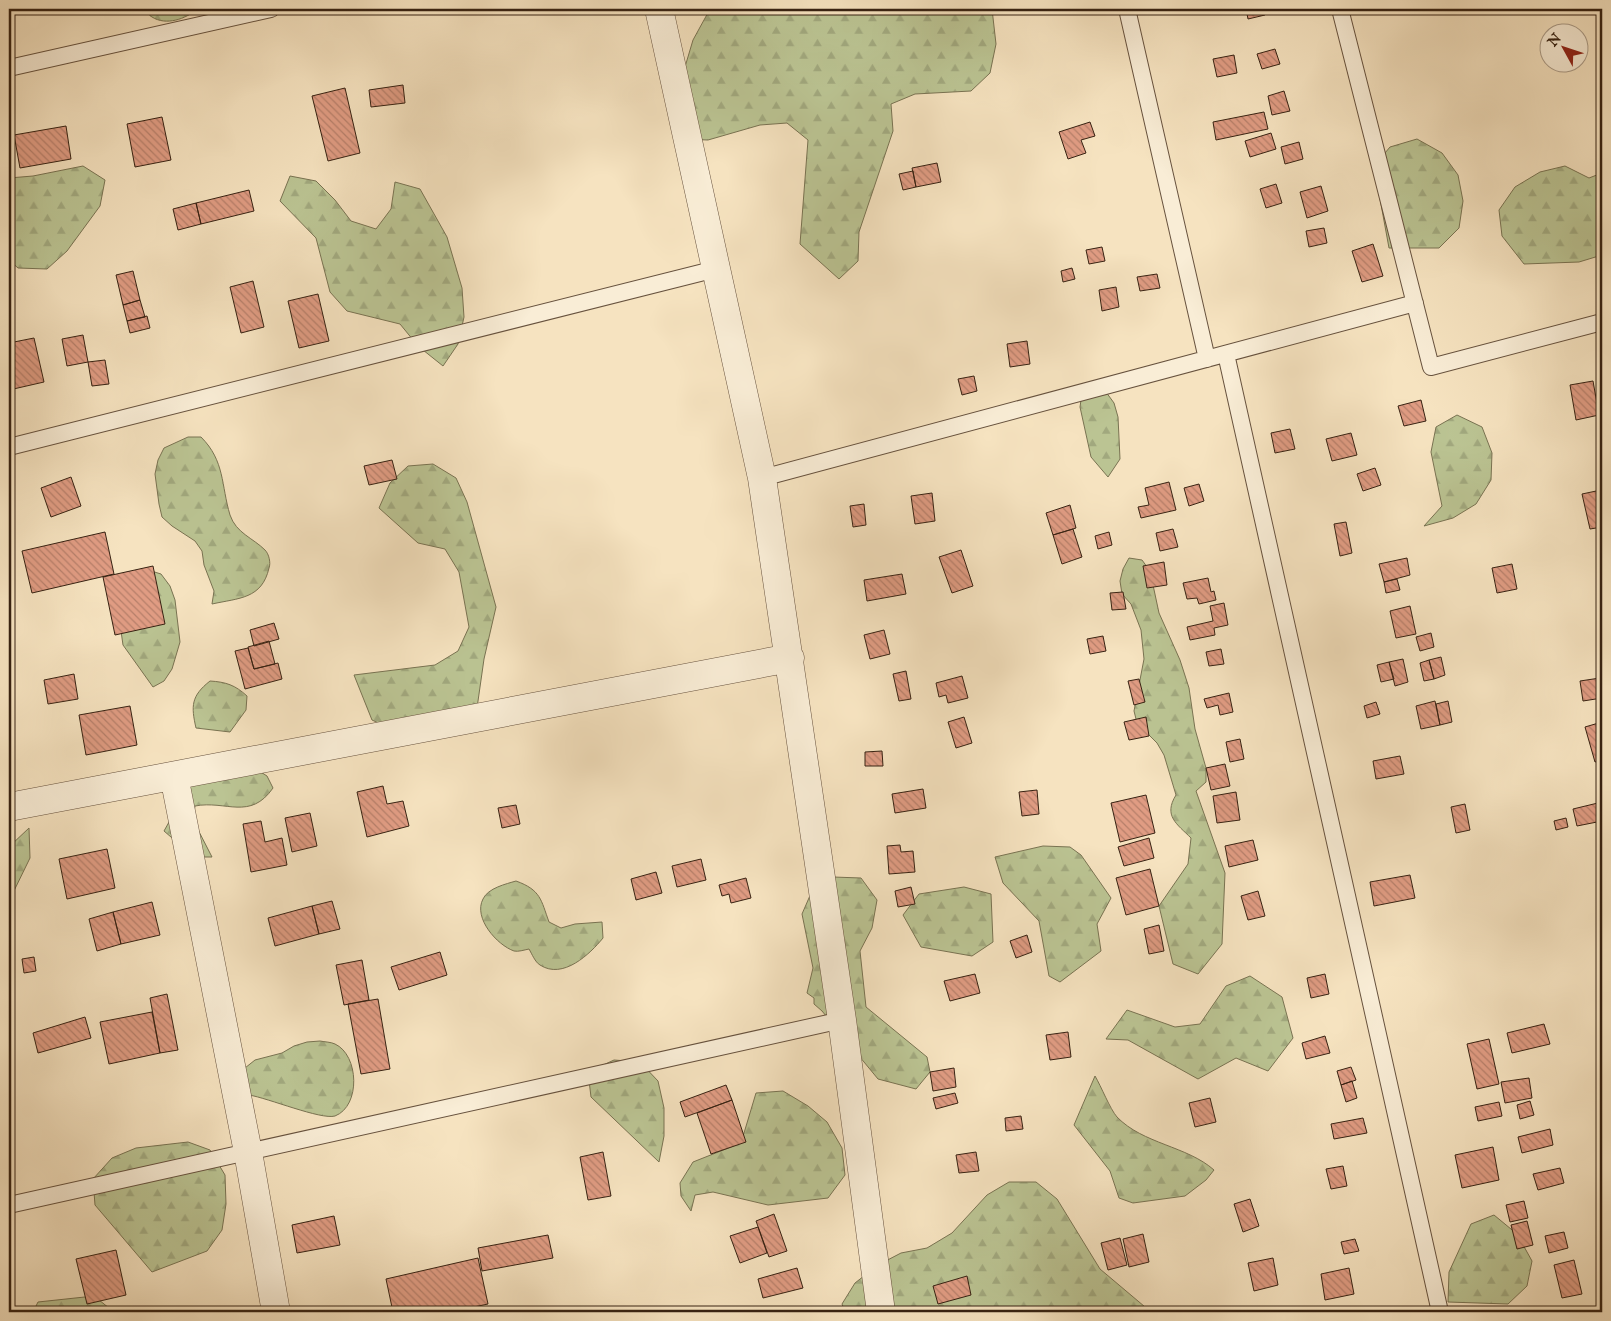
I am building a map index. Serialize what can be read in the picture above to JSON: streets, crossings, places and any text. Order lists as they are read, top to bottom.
{
  "north": "top left"
}
